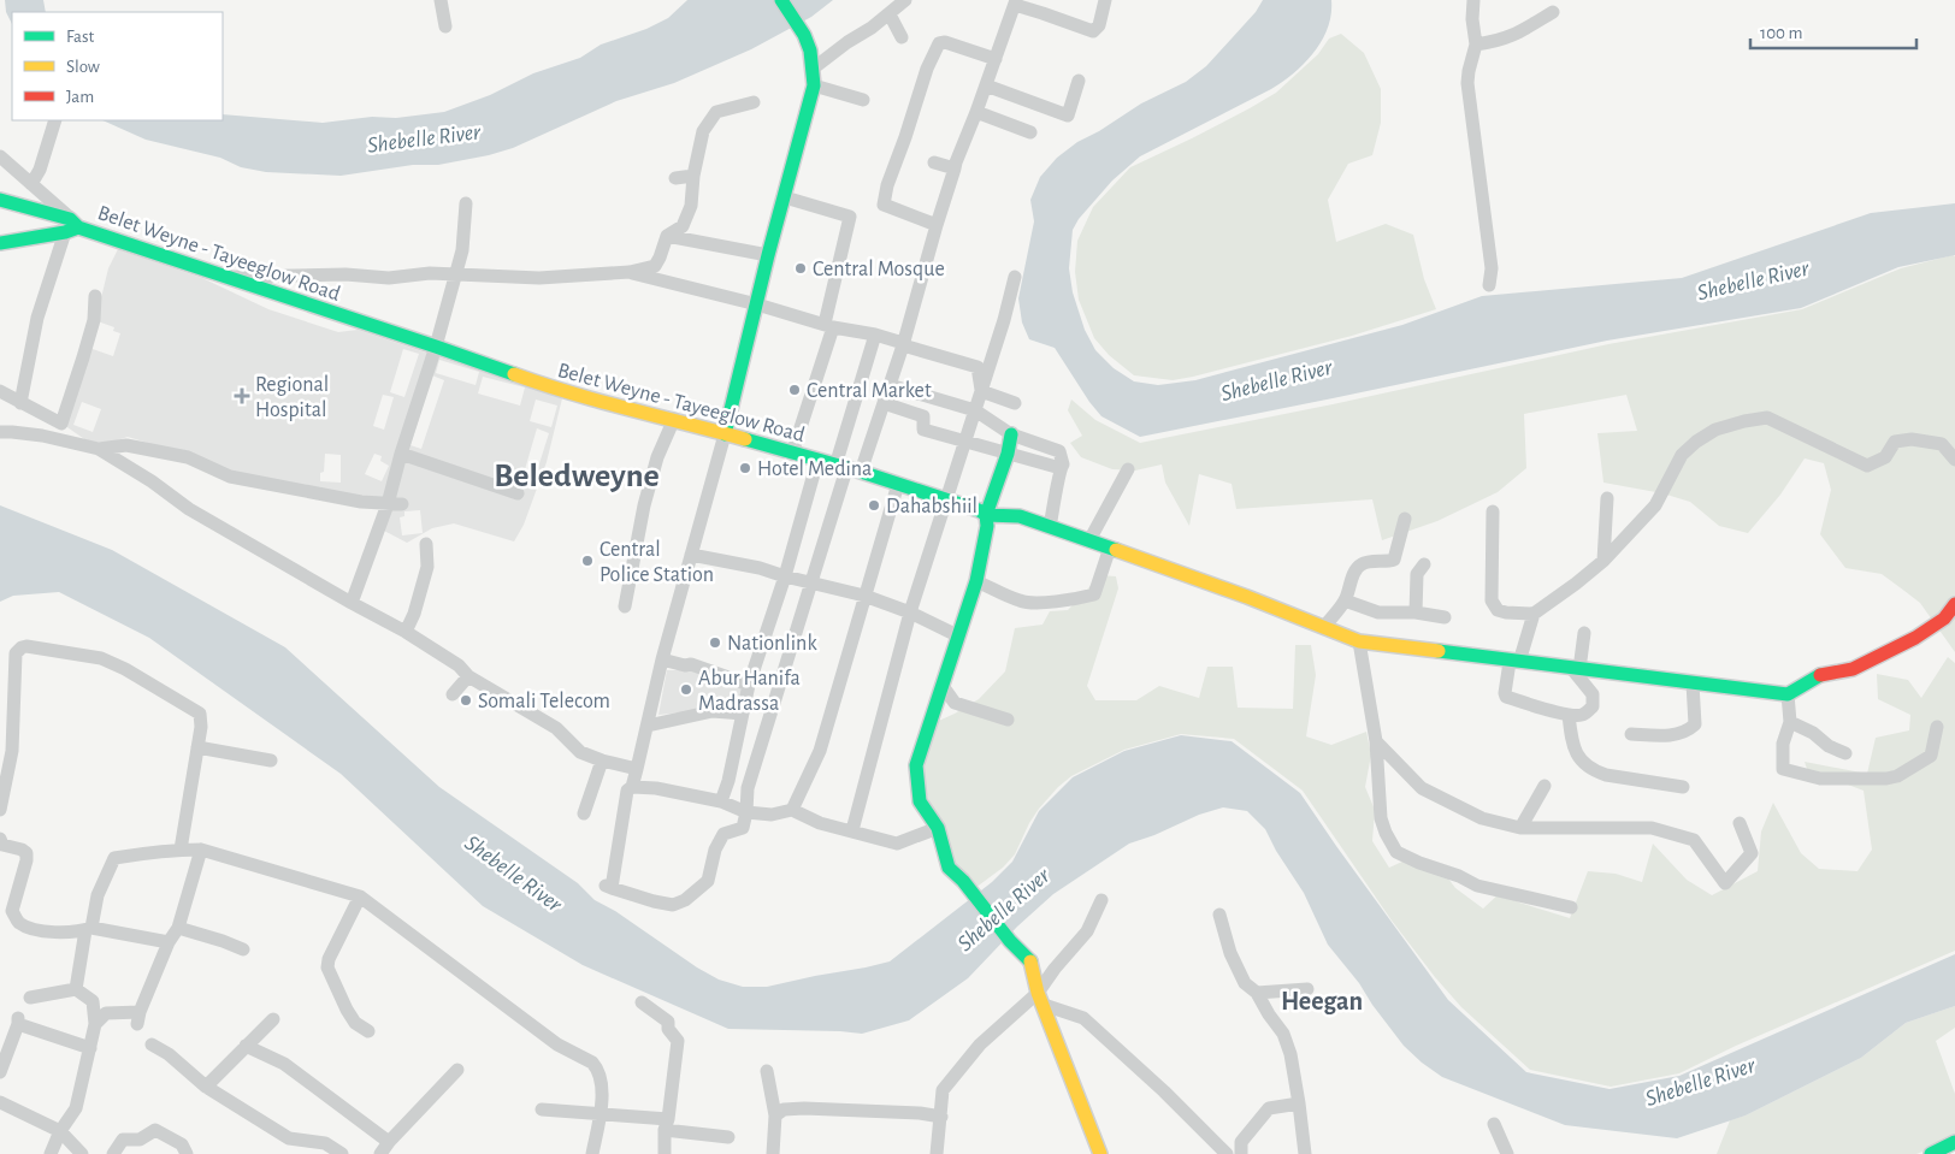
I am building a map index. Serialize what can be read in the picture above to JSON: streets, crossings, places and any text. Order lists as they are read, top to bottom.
{
  "streets": {
    "main road": ["Belet Weyne - Tayeeglow Road"]
  },
  "districts": ["Beledweyne", "Heegan"],
  "water": ["Shebelle River"],
  "places": {
    "other": [
      "Central Mosque",
      "Central Market",
      "Hotel Medina",
      "Dahabshiil",
      "Central Police Station",
      "Nationlink",
      "Abur Hanifa Madrassa",
      "Somali Telecom"
    ],
    "health": ["Regional Hospital"]
  },
  "legend": ["Fast", "Slow", "Jam"],
  "scale_bar": "100 m"
}
